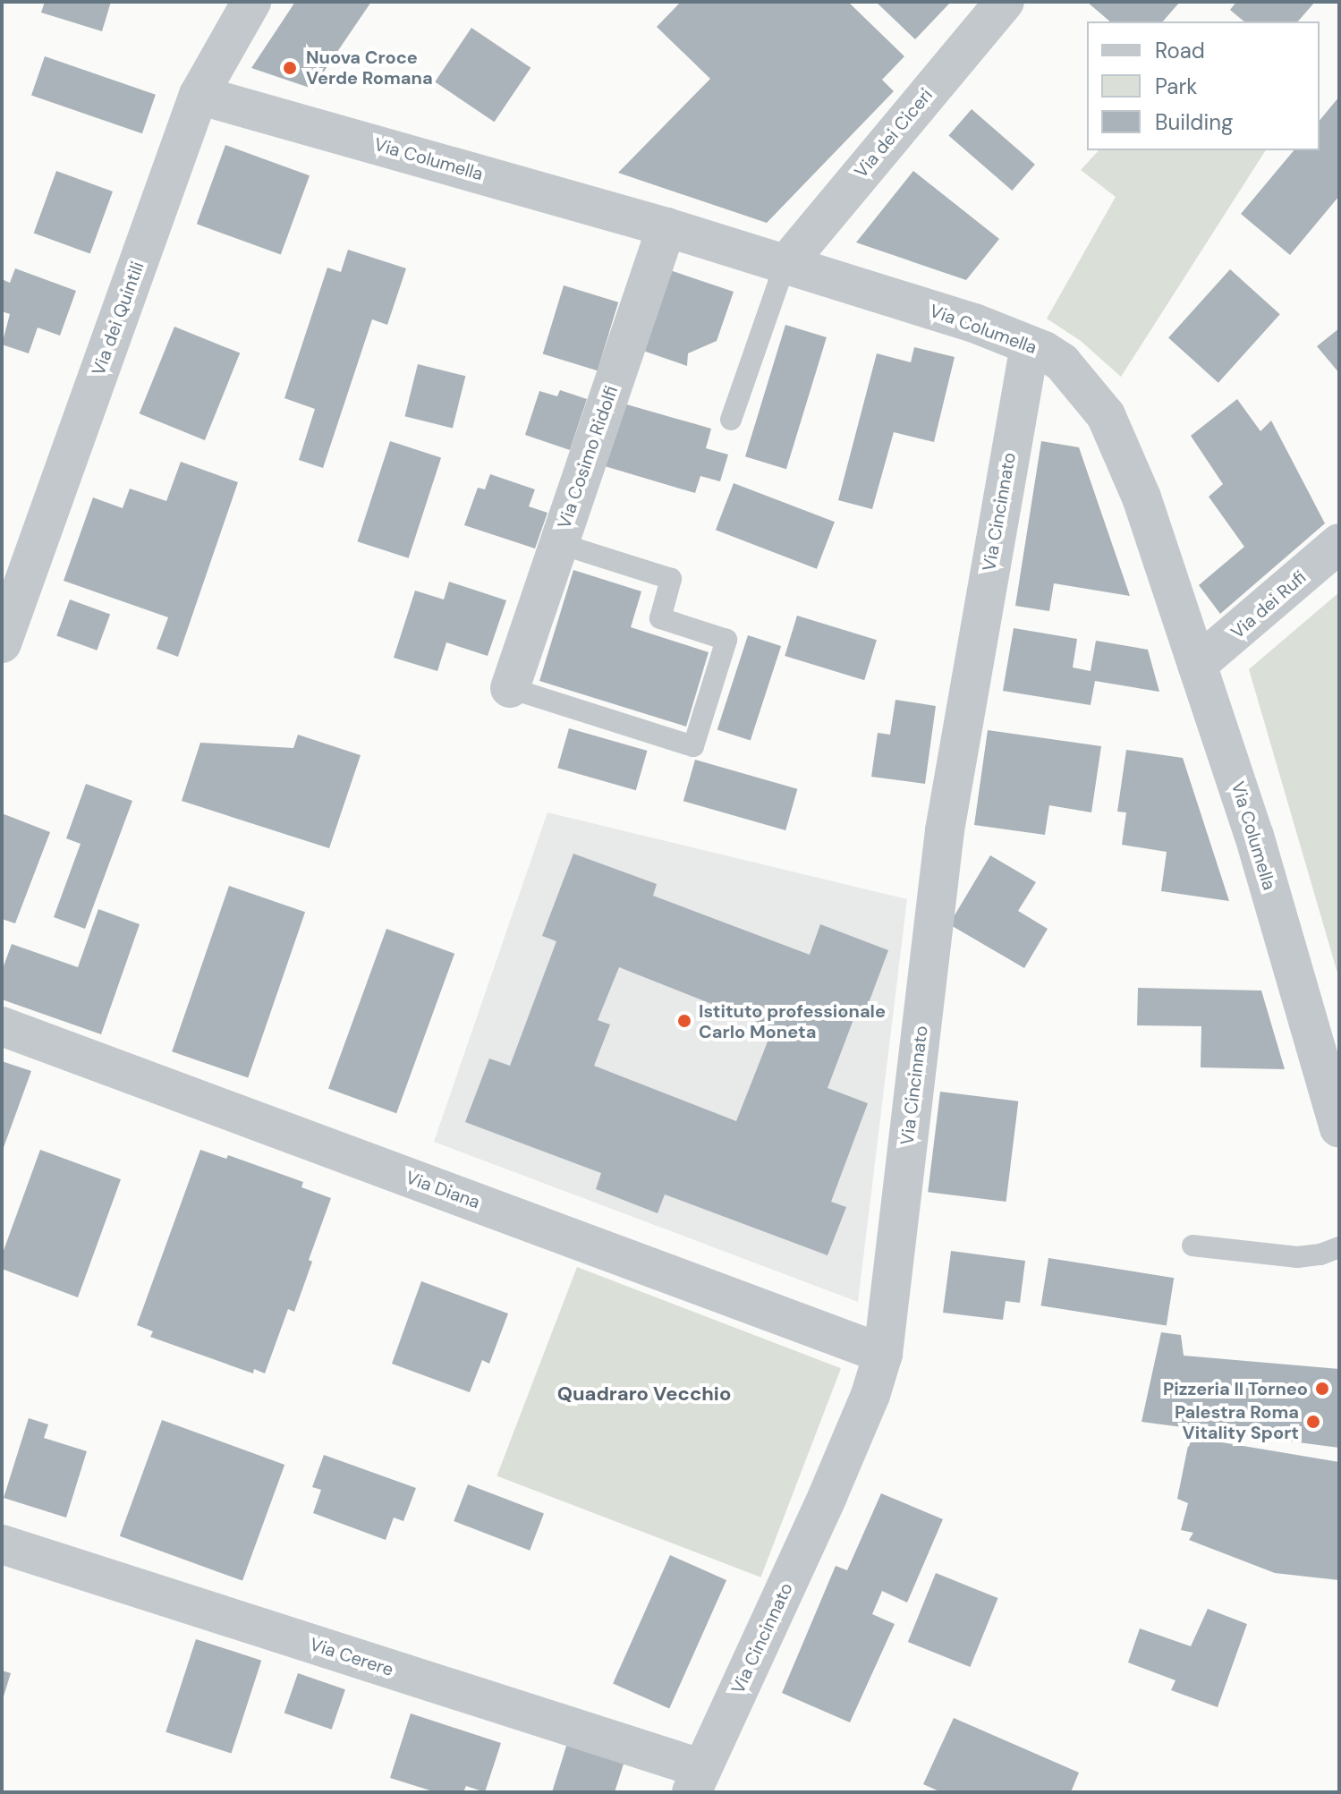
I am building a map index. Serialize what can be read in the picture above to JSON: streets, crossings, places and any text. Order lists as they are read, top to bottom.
{
  "streets": {
    "street": [
      "Via dei Ciceri",
      "Via Columella",
      "Via dei Quintili",
      "Via Cosimo Ridolfi",
      "Via Cincinnato",
      "Via dei Rufi",
      "Via Diana",
      "Via Cerere"
    ]
  },
  "crossings": [
    ["Via dei Ciceri", "Via Columella"],
    ["Via Columella", "Via dei Quintili"],
    ["Via Columella", "Via Cosimo Ridolfi"],
    ["Via Columella", "Via Cincinnato"],
    ["Via Columella", "Via dei Rufi"],
    ["Via Cincinnato", "Via Diana"],
    ["Via Cincinnato", "Via Cerere"]
  ],
  "districts": ["Quadraro Vecchio"],
  "places": [
    "Nuova Croce Verde Romana",
    "Istituto professionale Carlo Moneta",
    "Pizzeria Il Torneo",
    "Palestra Roma Vitality Sport"
  ],
  "legend": ["Road", "Park", "Building"]
}
